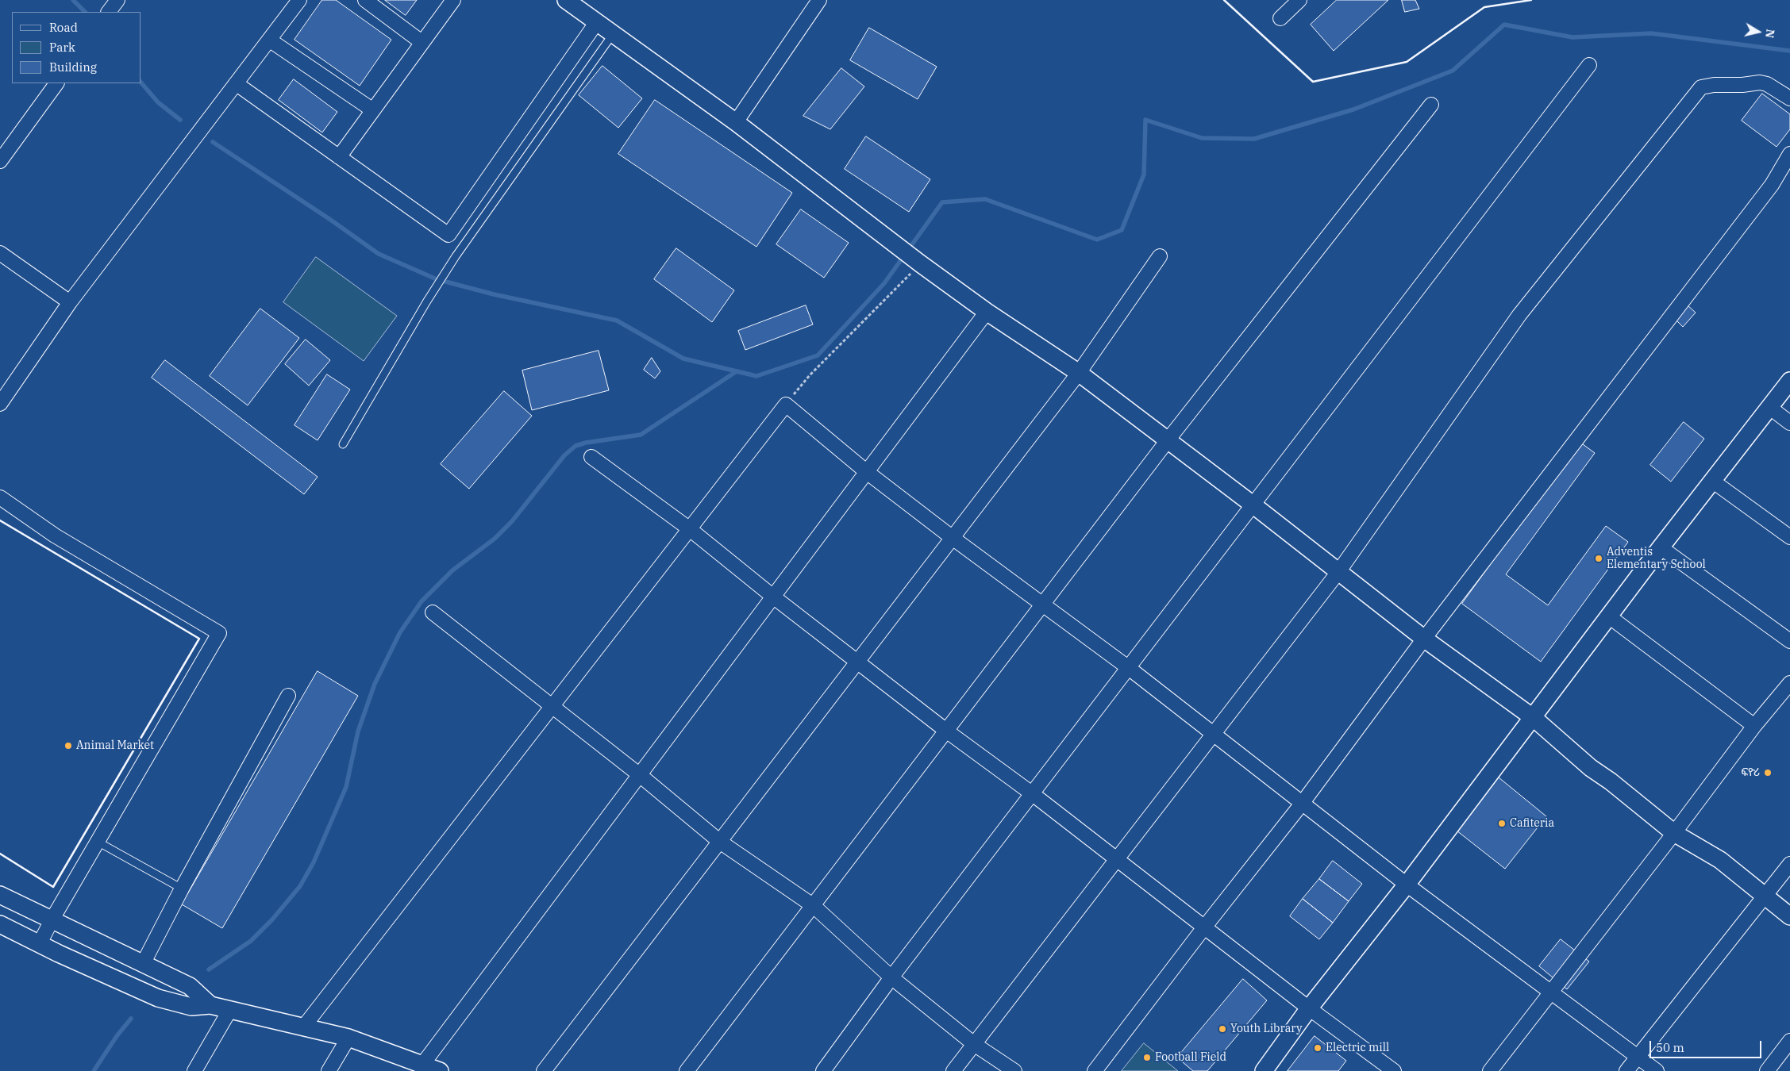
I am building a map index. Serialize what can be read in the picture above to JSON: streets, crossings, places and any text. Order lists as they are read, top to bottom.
{
  "places": [
    "Adventis Elementary School",
    "Animal Market",
    "ፍዮሪ",
    "Cafiteria",
    "Youth Library",
    "Electric mill",
    "Football Field"
  ],
  "legend": ["Road", "Park", "Building"],
  "scale_bar": "50 m",
  "north": "right"
}
